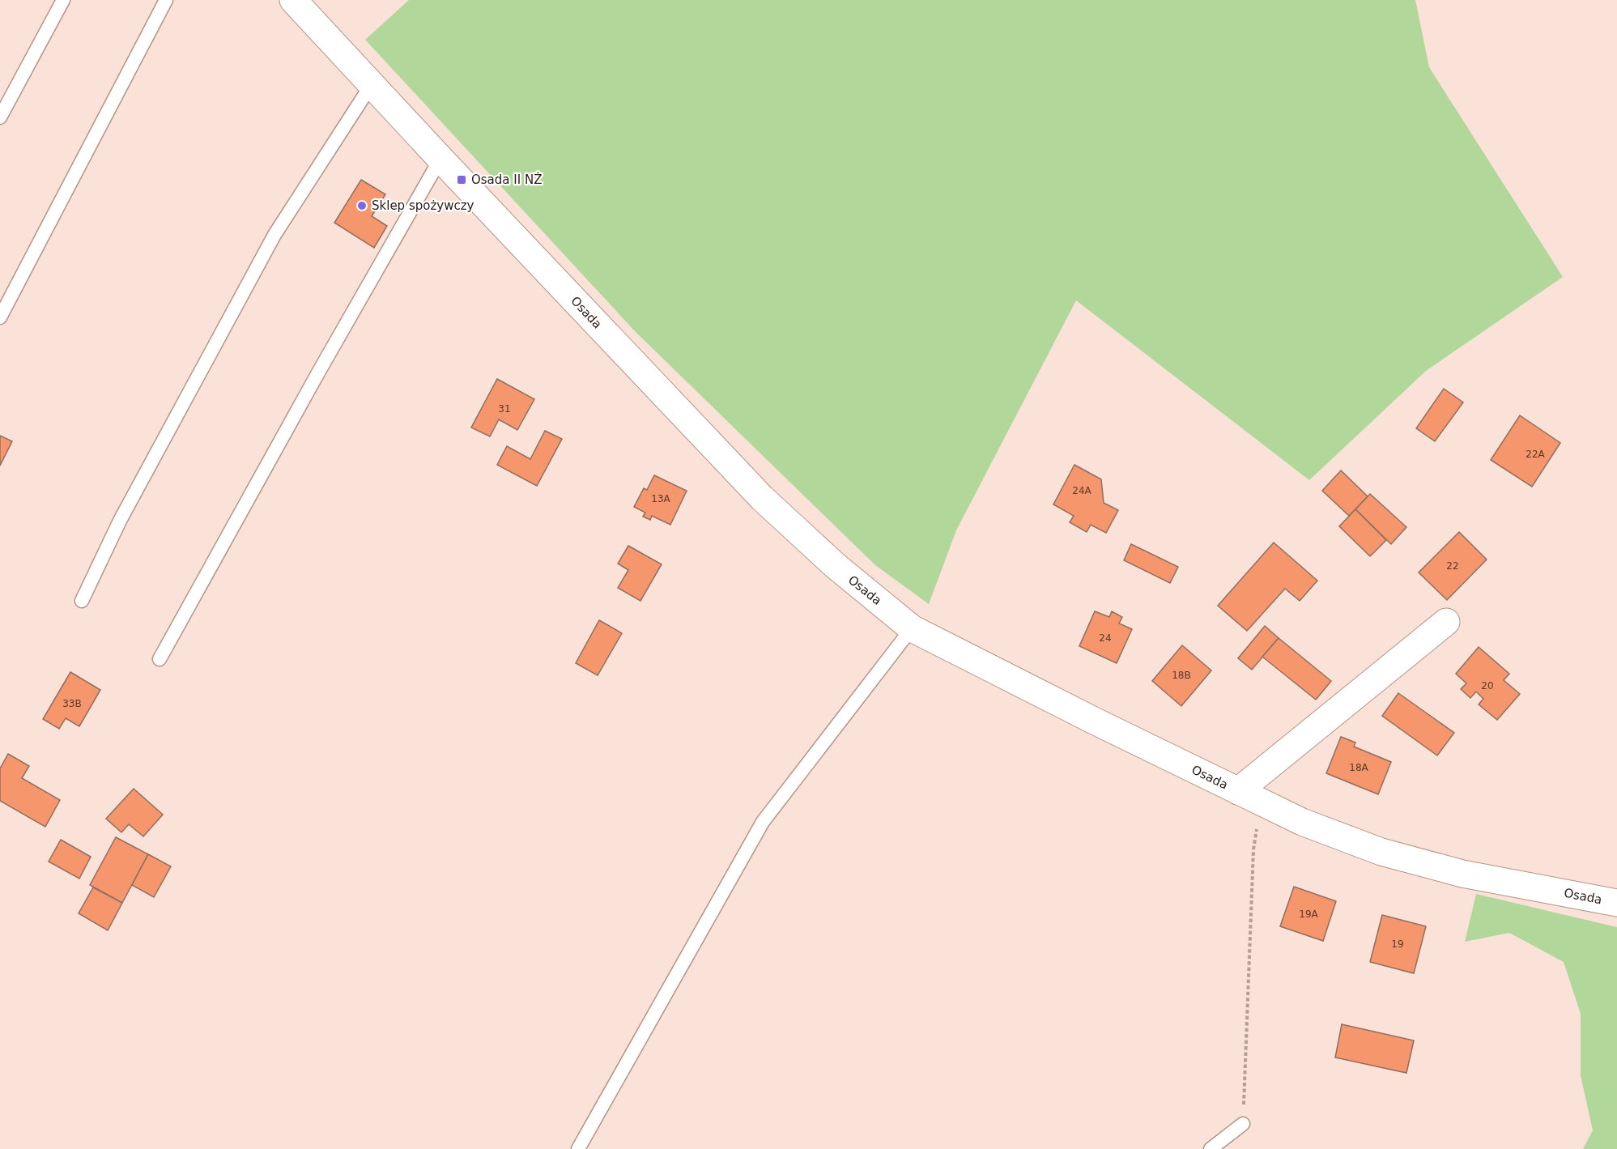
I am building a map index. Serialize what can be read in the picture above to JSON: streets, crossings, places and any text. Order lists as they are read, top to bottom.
{
  "streets": {
    "street": ["Osada"]
  },
  "places": {
    "transit": ["Osada II NŻ"],
    "other": ["Sklep spożywczy"]
  },
  "house_numbers": [
    "31",
    "22A",
    "24A",
    "13A",
    "22",
    "24",
    "18B",
    "20",
    "33B",
    "18A",
    "19A",
    "19"
  ]
}
